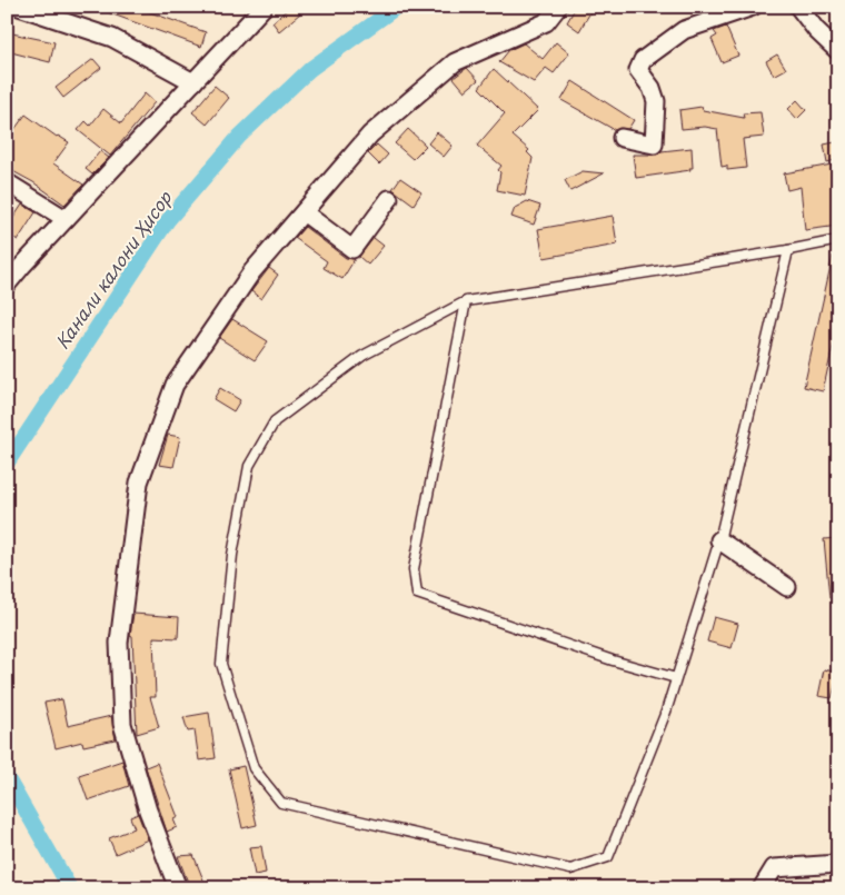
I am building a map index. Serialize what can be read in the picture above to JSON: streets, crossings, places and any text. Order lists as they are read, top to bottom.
{
  "water": ["Канали калони Ҳисор"]
}
